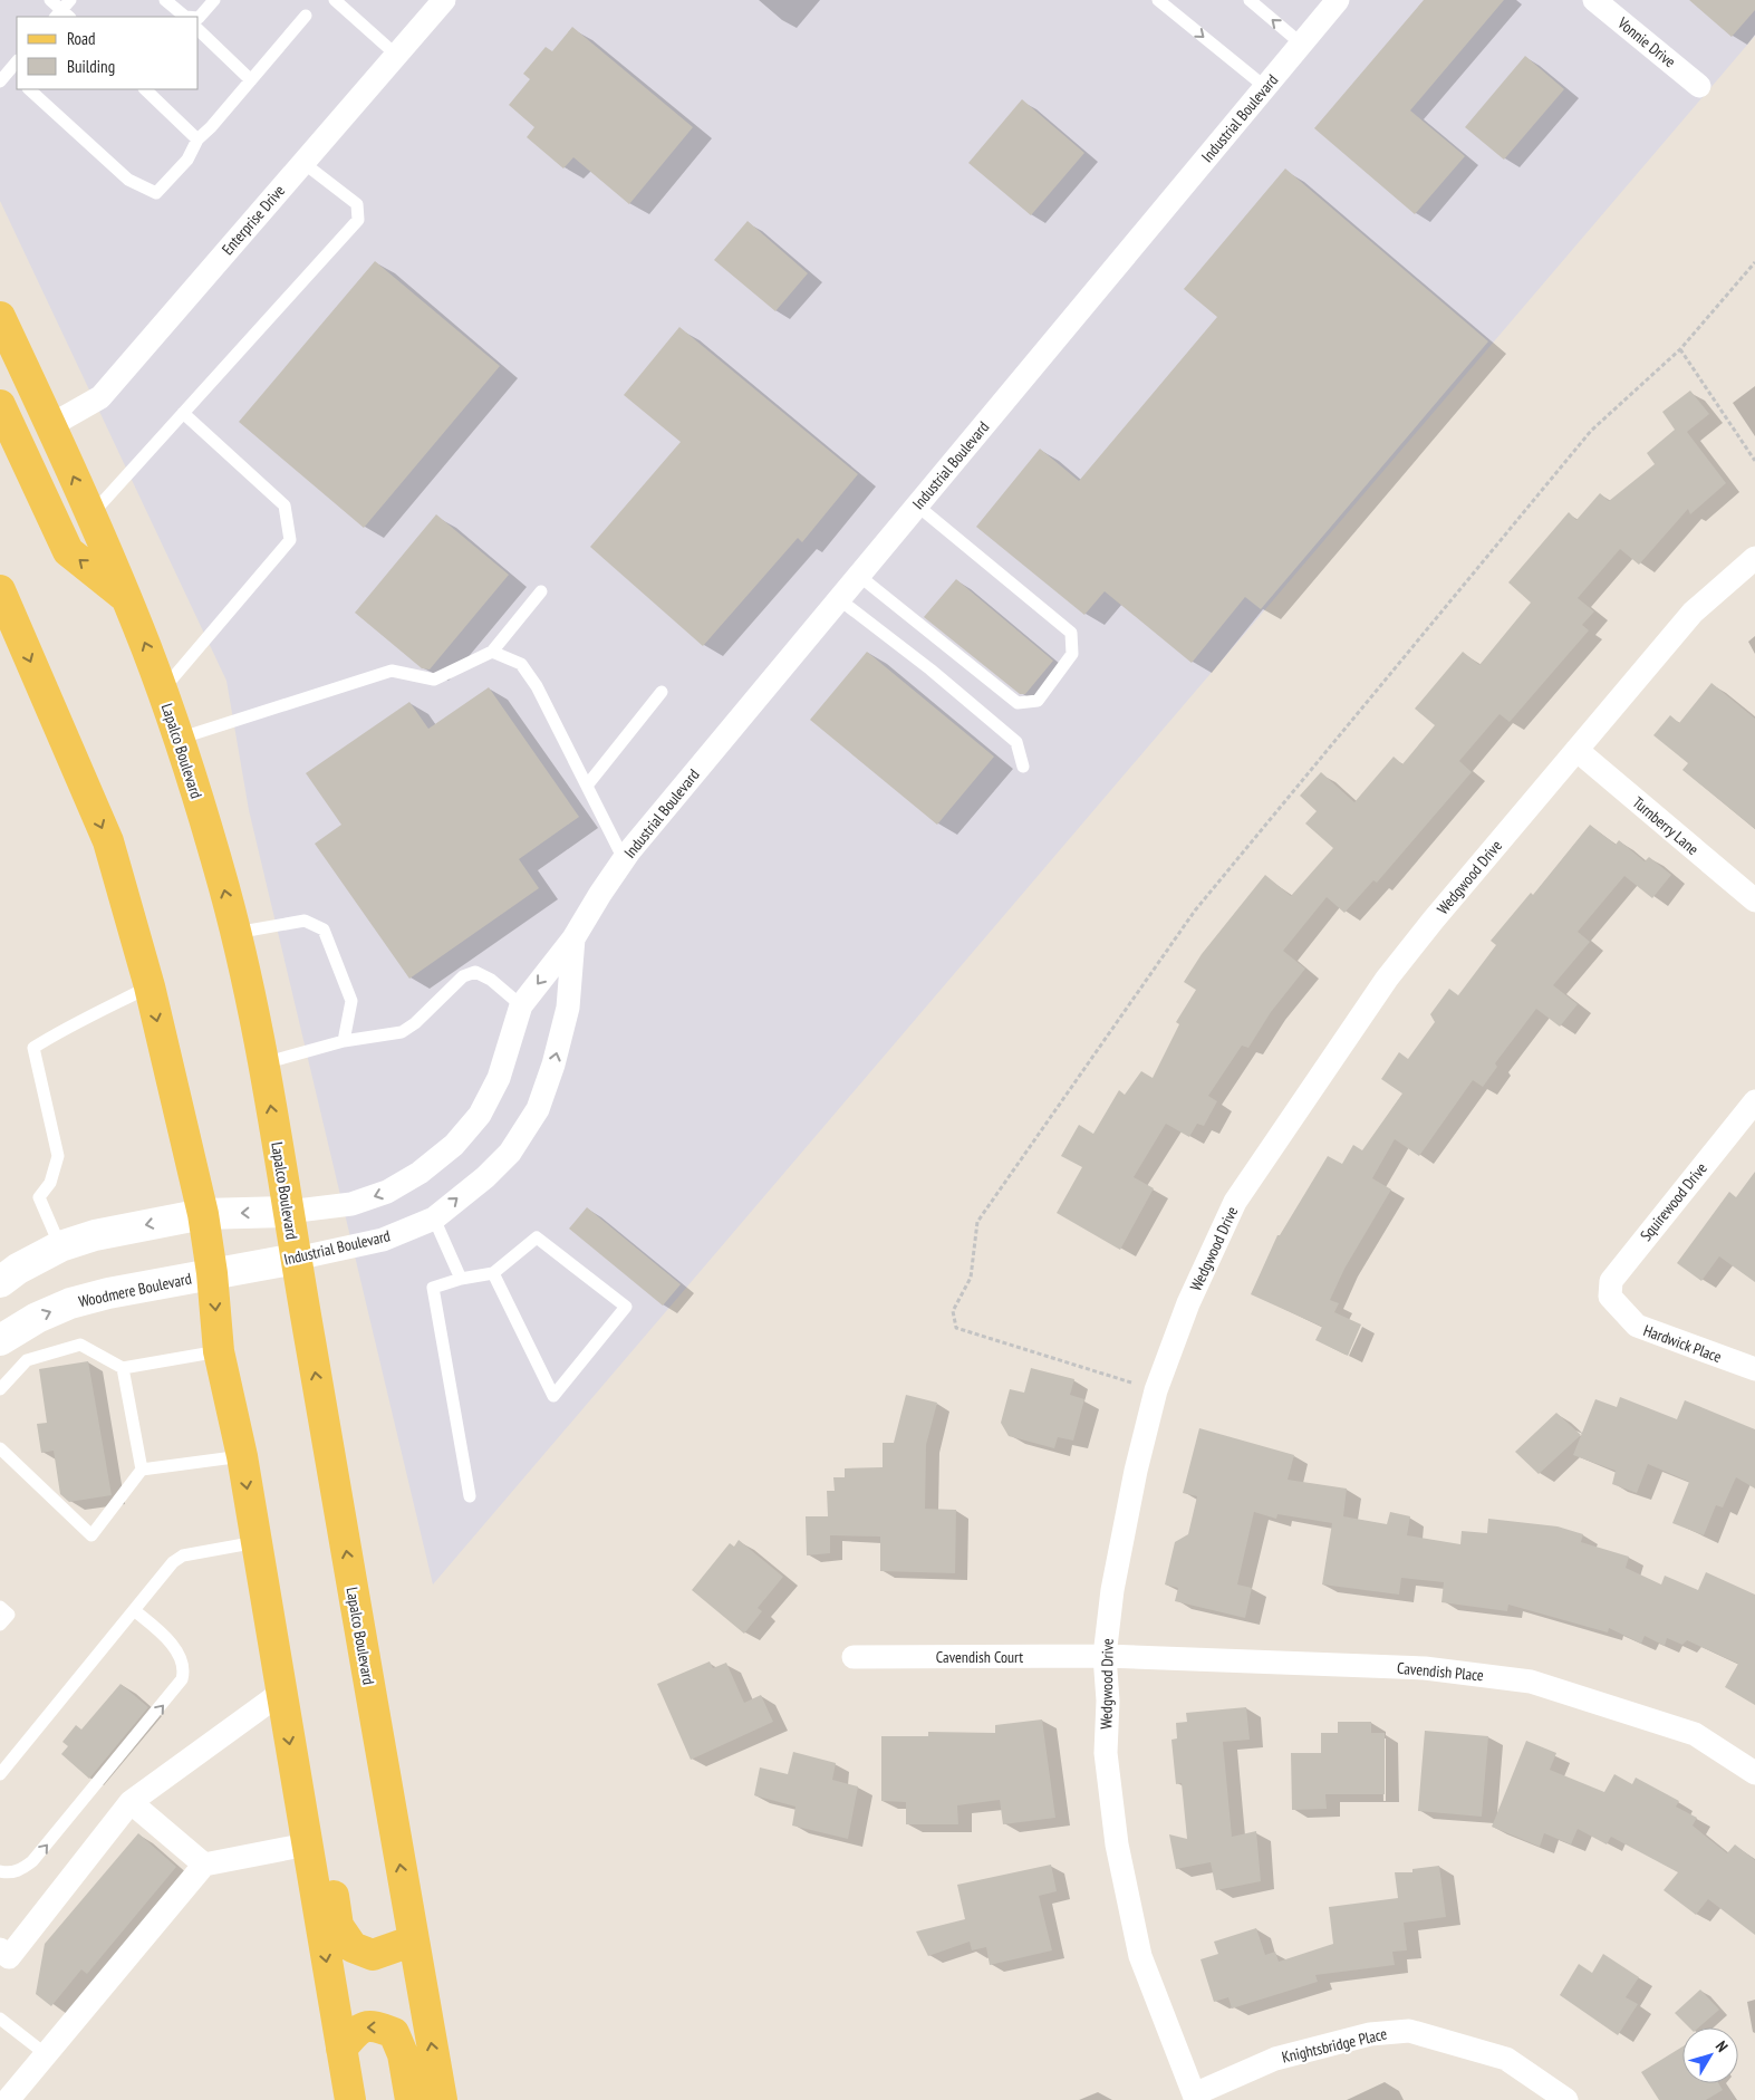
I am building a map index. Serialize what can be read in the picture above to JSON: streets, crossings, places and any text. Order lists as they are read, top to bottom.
{
  "streets": {
    "main road": ["Lapalco Boulevard"],
    "street": [
      "Vonnie Drive",
      "Industrial Boulevard",
      "Enterprise Drive",
      "Turnberry Lane",
      "Wedgwood Drive",
      "Squirewood Drive",
      "Woodmere Boulevard",
      "Hardwick Place",
      "Cavendish Court",
      "Cavendish Place",
      "Knightsbridge Place"
    ]
  },
  "crossings": [
    ["Industrial Boulevard", "Lapalco Boulevard"],
    ["Industrial Boulevard", "Woodmere Boulevard"],
    ["Enterprise Drive", "Lapalco Boulevard"],
    ["Turnberry Lane", "Wedgwood Drive"],
    ["Wedgwood Drive", "Cavendish Court"],
    ["Wedgwood Drive", "Cavendish Place"],
    ["Wedgwood Drive", "Knightsbridge Place"],
    ["Squirewood Drive", "Hardwick Place"],
    ["Cavendish Court", "Cavendish Place"]
  ],
  "legend": ["Road", "Building"],
  "north": "top right"
}
